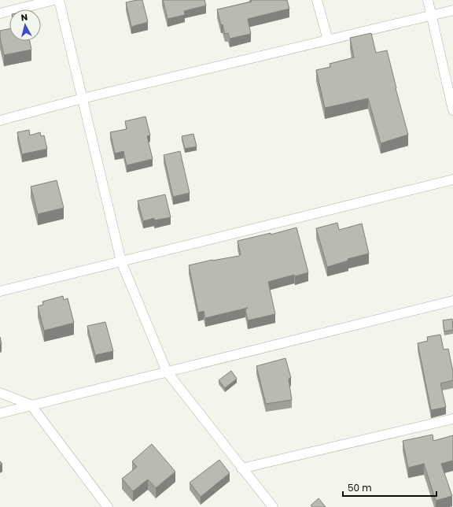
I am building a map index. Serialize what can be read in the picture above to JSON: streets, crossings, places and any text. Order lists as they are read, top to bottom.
{
  "scale_bar": "50 m",
  "north": "top"
}
